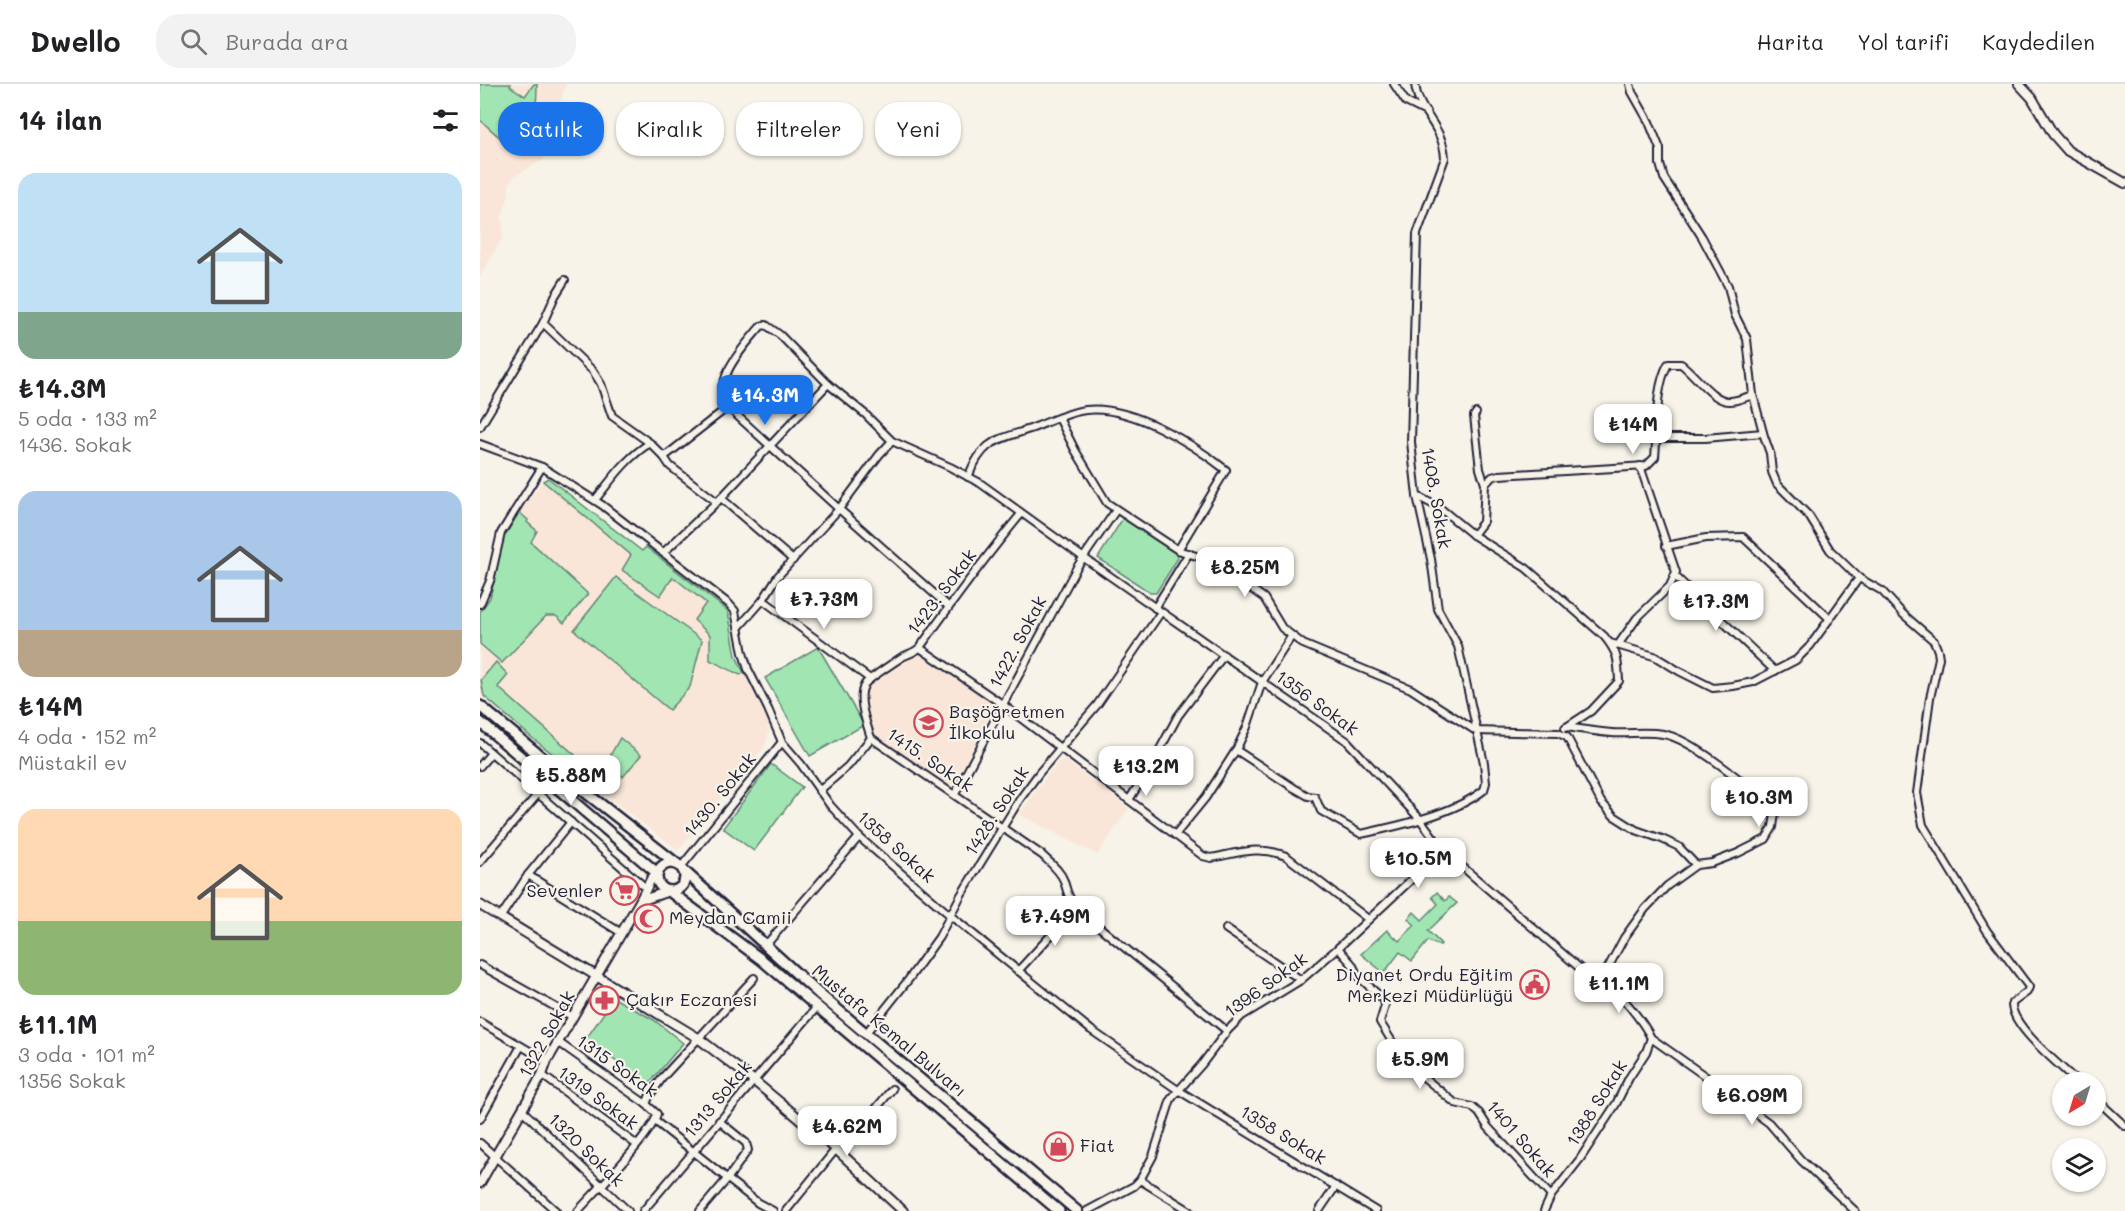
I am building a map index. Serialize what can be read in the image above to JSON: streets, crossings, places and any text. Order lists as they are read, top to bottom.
{
  "streets": {
    "highway": ["Mustafa Kemal Bulvarı"],
    "street": [
      "1408. Sokak",
      "1423. Sokak",
      "1422. Sokak",
      "1356 Sokak",
      "1415. Sokak",
      "1430. Sokak",
      "1428. Sokak",
      "1358 Sokak",
      "1396 Sokak",
      "1322 Sokak",
      "1315 Sokak",
      "1319 Sokak",
      "1313 Sokak",
      "1388 Sokak",
      "1401 Sokak",
      "1320 Sokak"
    ]
  },
  "crossings": [
    ["1408. Sokak", "1356 Sokak"],
    ["1423. Sokak", "1356 Sokak"],
    ["1422. Sokak", "1356 Sokak"],
    ["1422. Sokak", "1415. Sokak"],
    ["1356 Sokak", "1428. Sokak"],
    ["1356 Sokak", "1396 Sokak"],
    ["1356 Sokak", "1388 Sokak"],
    ["1415. Sokak", "1428. Sokak"],
    ["1430. Sokak", "1358 Sokak"],
    ["1430. Sokak", "Mustafa Kemal Bulvarı"],
    ["1430. Sokak", "1322 Sokak"],
    ["1428. Sokak", "1358 Sokak"],
    ["1428. Sokak", "Mustafa Kemal Bulvarı"],
    ["1358 Sokak", "1396 Sokak"],
    ["1396 Sokak", "1401 Sokak"],
    ["Mustafa Kemal Bulvarı", "1322 Sokak"],
    ["Mustafa Kemal Bulvarı", "1313 Sokak"],
    ["1322 Sokak", "1315 Sokak"],
    ["1322 Sokak", "1319 Sokak"],
    ["1322 Sokak", "1320 Sokak"],
    ["1315 Sokak", "1313 Sokak"],
    ["1388 Sokak", "1401 Sokak"]
  ],
  "places": {
    "school or university": ["Başöğretmen İlkokulu"],
    "supermarket": ["Sevenler"],
    "mosque": ["Meydan Camii"],
    "public building": ["Diyanet Ordu Eğitim Merkezi Müdürlüğü"],
    "pharmacy": ["Çakır Eczanesi"],
    "shop": ["Fiat"]
  },
  "north": "bottom left",
  "page": {
    "header": "Dwello",
    "search": "Burada ara",
    "nav": ["Harita", "Yol tarifi", "Kaydedilen"],
    "heading": "14 ilan",
    "chip": [
      "Satılık",
      "Kiralık",
      "Filtreler",
      "Yeni"
    ],
    "list": [
      {
        "name": "₺14.3M",
        "note": "5 oda · 133 m² · 1436. Sokak"
      },
      {
        "name": "₺14M",
        "note": "4 oda · 152 m² · Müstakil ev"
      },
      {
        "name": "₺11.1M",
        "note": "3 oda · 101 m² · 1356 Sokak"
      }
    ],
    "price": [
      "₺14.3M",
      "₺14M",
      "₺8.25M",
      "₺7.73M",
      "₺17.3M",
      "₺13.2M",
      "₺5.88M",
      "₺10.3M",
      "₺10.5M",
      "₺7.49M",
      "₺11.1M",
      "₺5.9M",
      "₺6.09M",
      "₺4.62M"
    ]
  }
}
